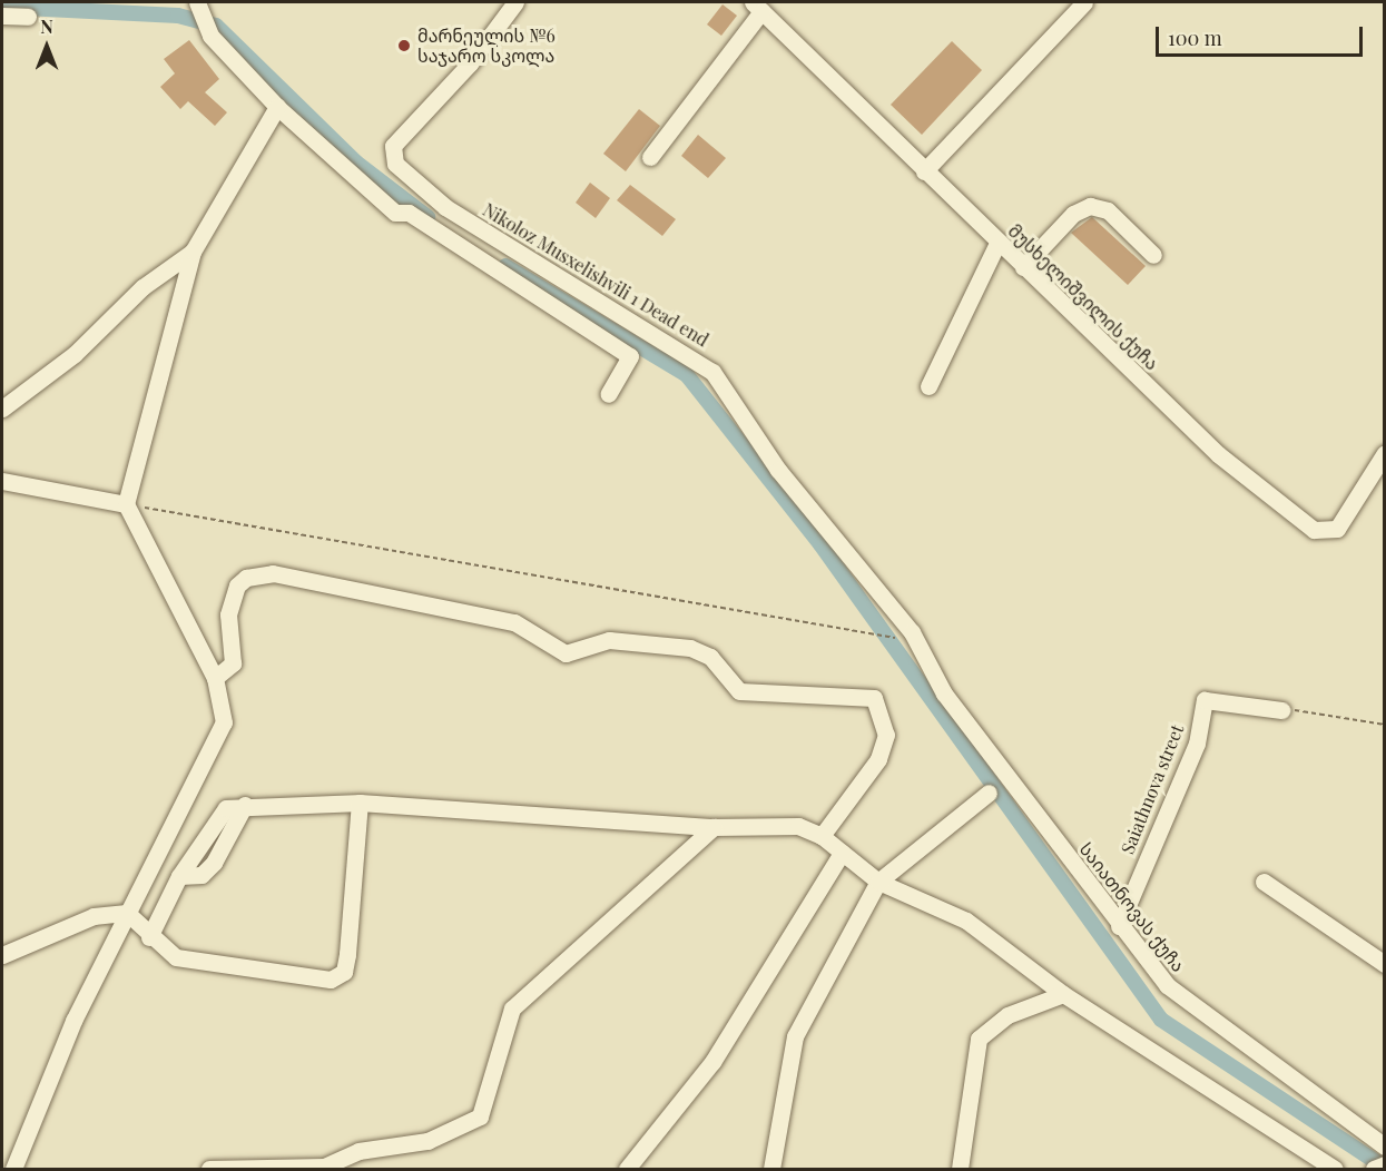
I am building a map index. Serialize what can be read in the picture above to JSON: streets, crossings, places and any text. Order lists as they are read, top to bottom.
{
  "streets": {
    "street": [
      "Nikoloz Musxelishvili 1 Dead end",
      "მუსხელიშვილის ქუჩა",
      "Saiathnova street",
      "საიათნოვას ქუჩა"
    ]
  },
  "crossings": [
    ["Nikoloz Musxelishvili 1 Dead end", "საიათნოვას ქუჩა"],
    ["Saiathnova street", "საიათნოვას ქუჩა"]
  ],
  "places": ["მარნეულის №6 საჯარო სკოლა"],
  "scale_bar": "100 m",
  "north": "top"
}
